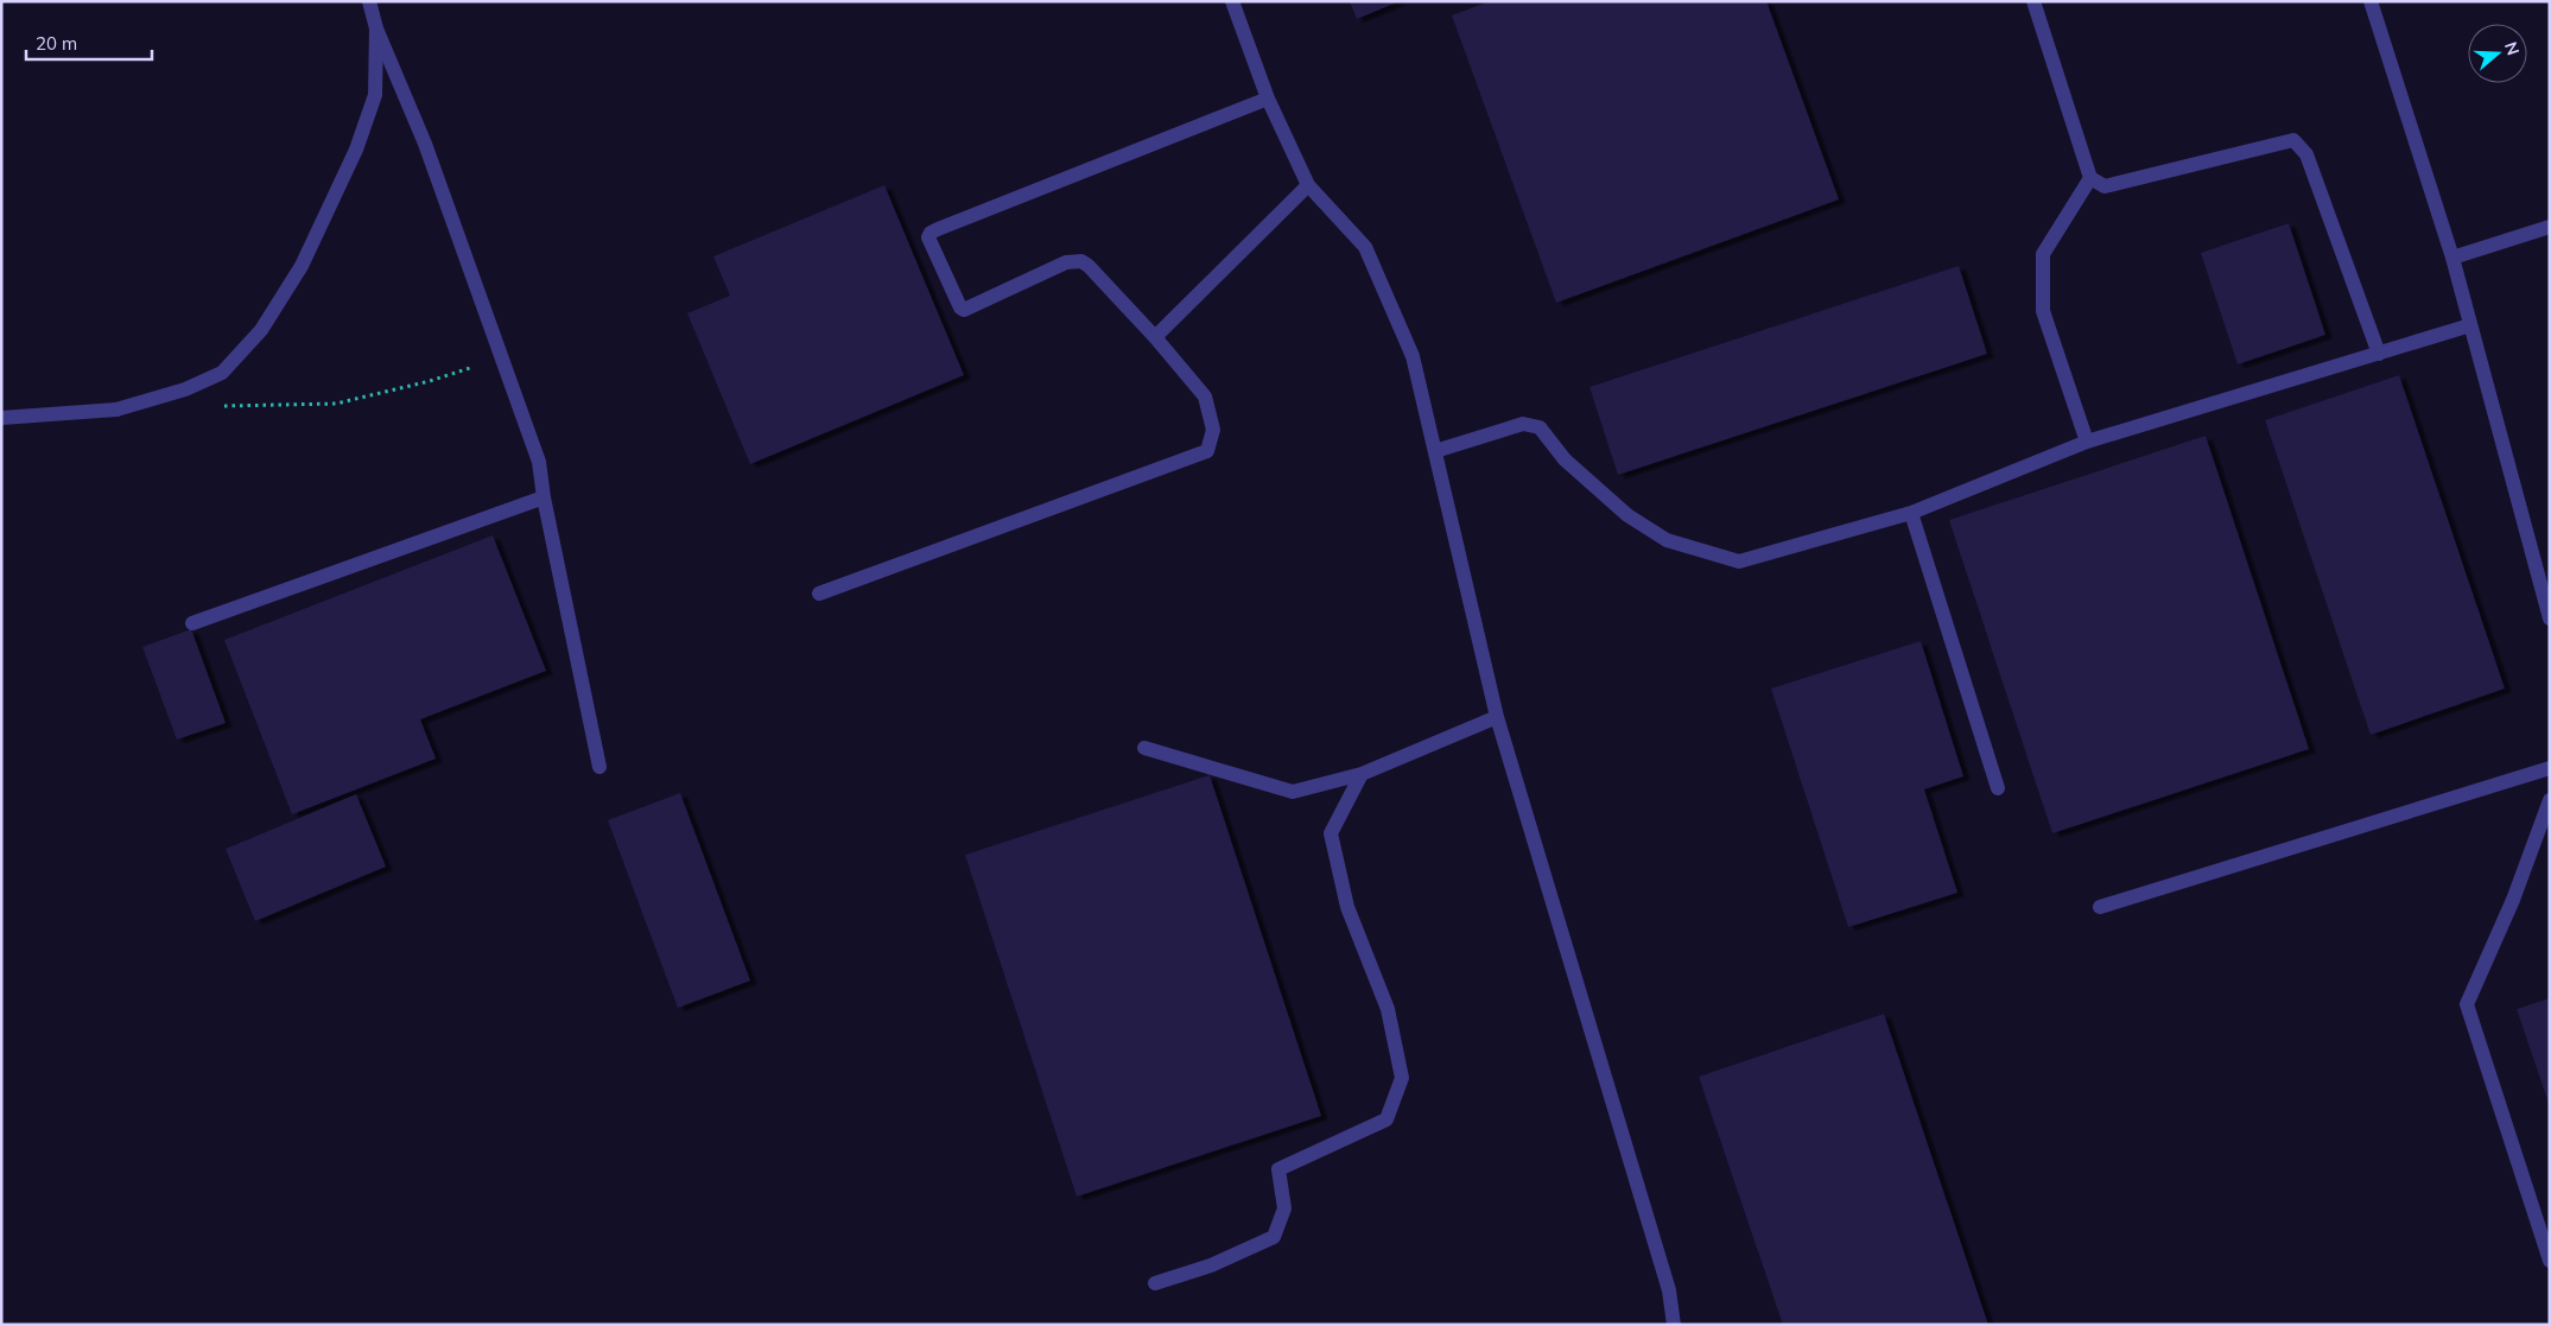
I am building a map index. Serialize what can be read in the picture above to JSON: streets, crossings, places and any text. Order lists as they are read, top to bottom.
{
  "scale_bar": "20 m",
  "north": "right"
}
